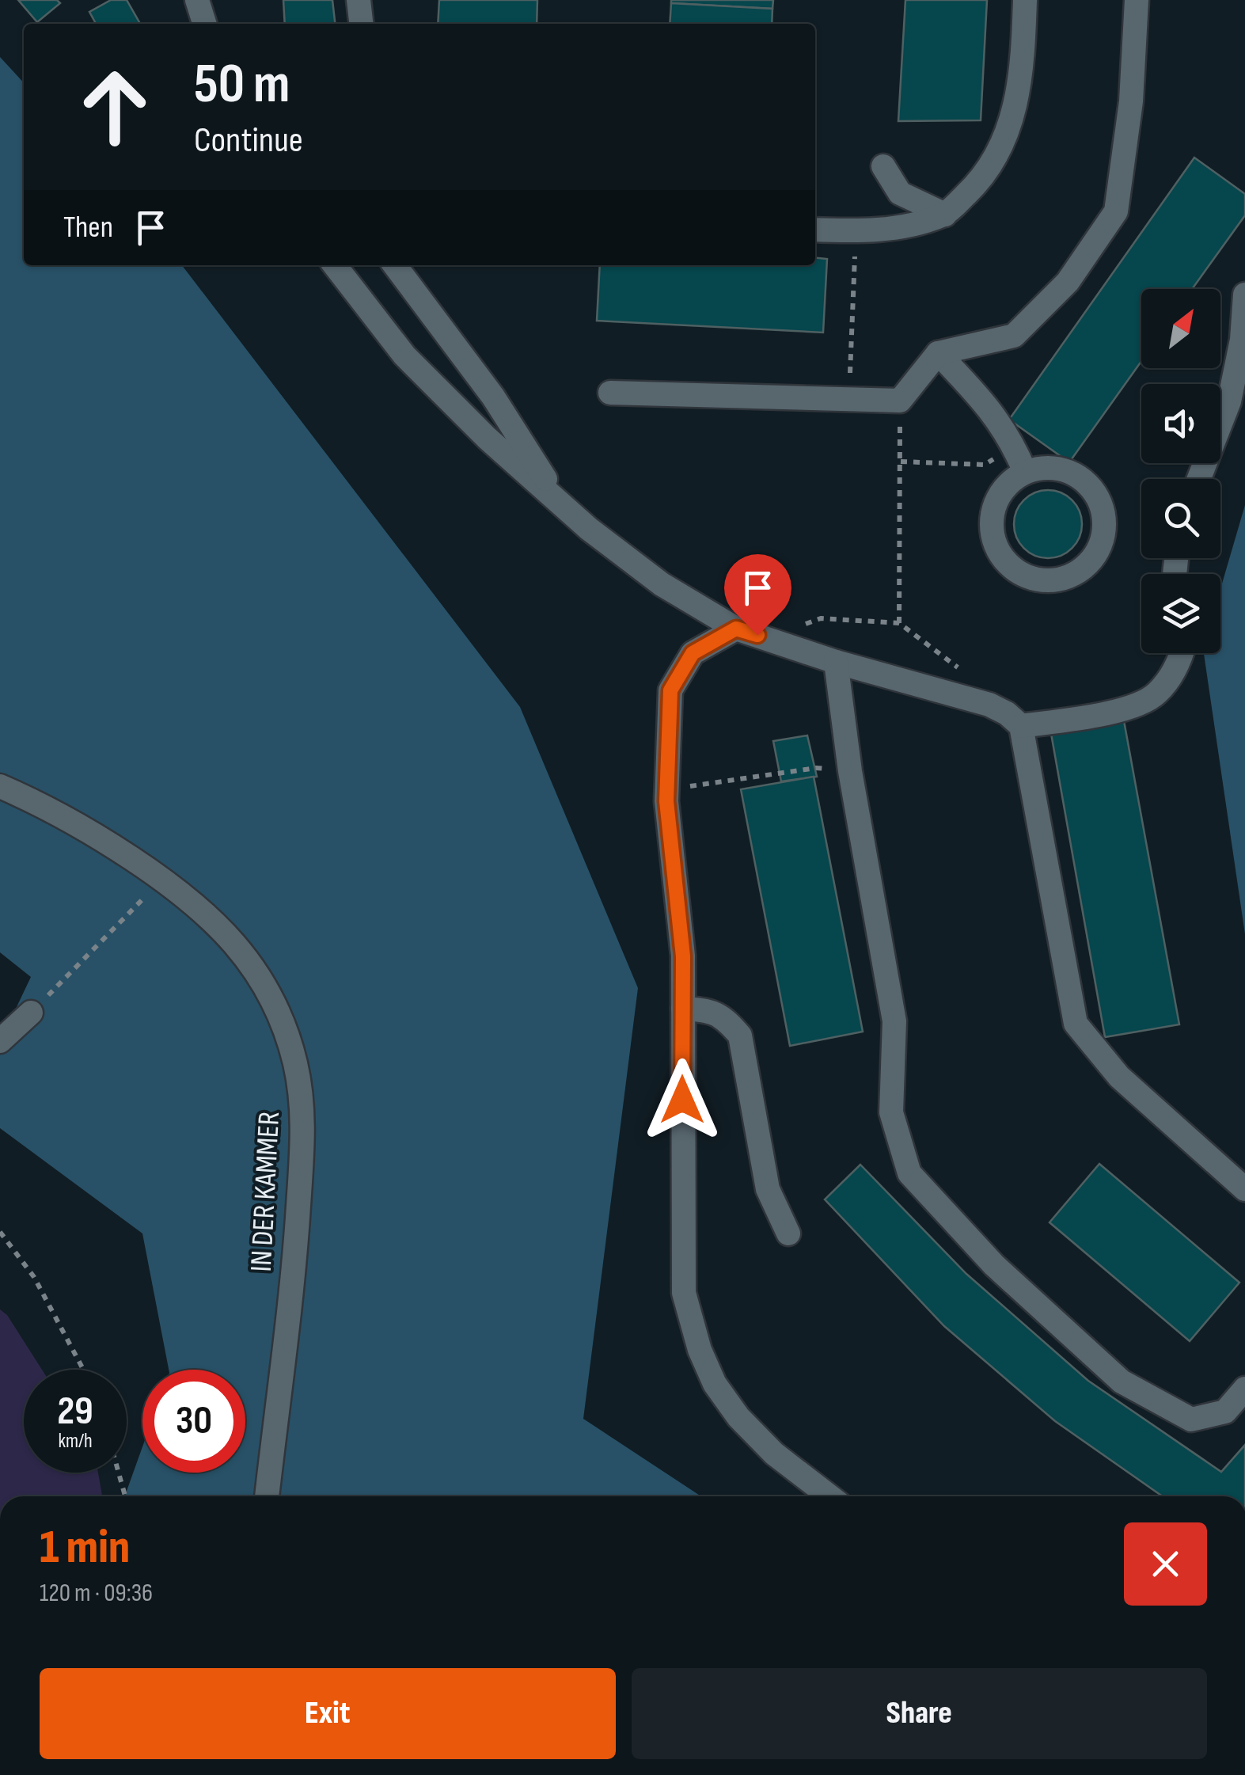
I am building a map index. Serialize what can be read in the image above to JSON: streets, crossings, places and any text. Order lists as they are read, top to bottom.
{
  "streets": {
    "street": ["IN DER KAMMER"]
  },
  "north": "top right",
  "page": {
    "turn": ["50 m", "Continue"],
    "then": "Then",
    "speed": "29 km/h",
    "limit": "30",
    "heading": ["1 min", "120 m · 09:36"],
    "buttons": ["Exit", "Share"]
  }
}
